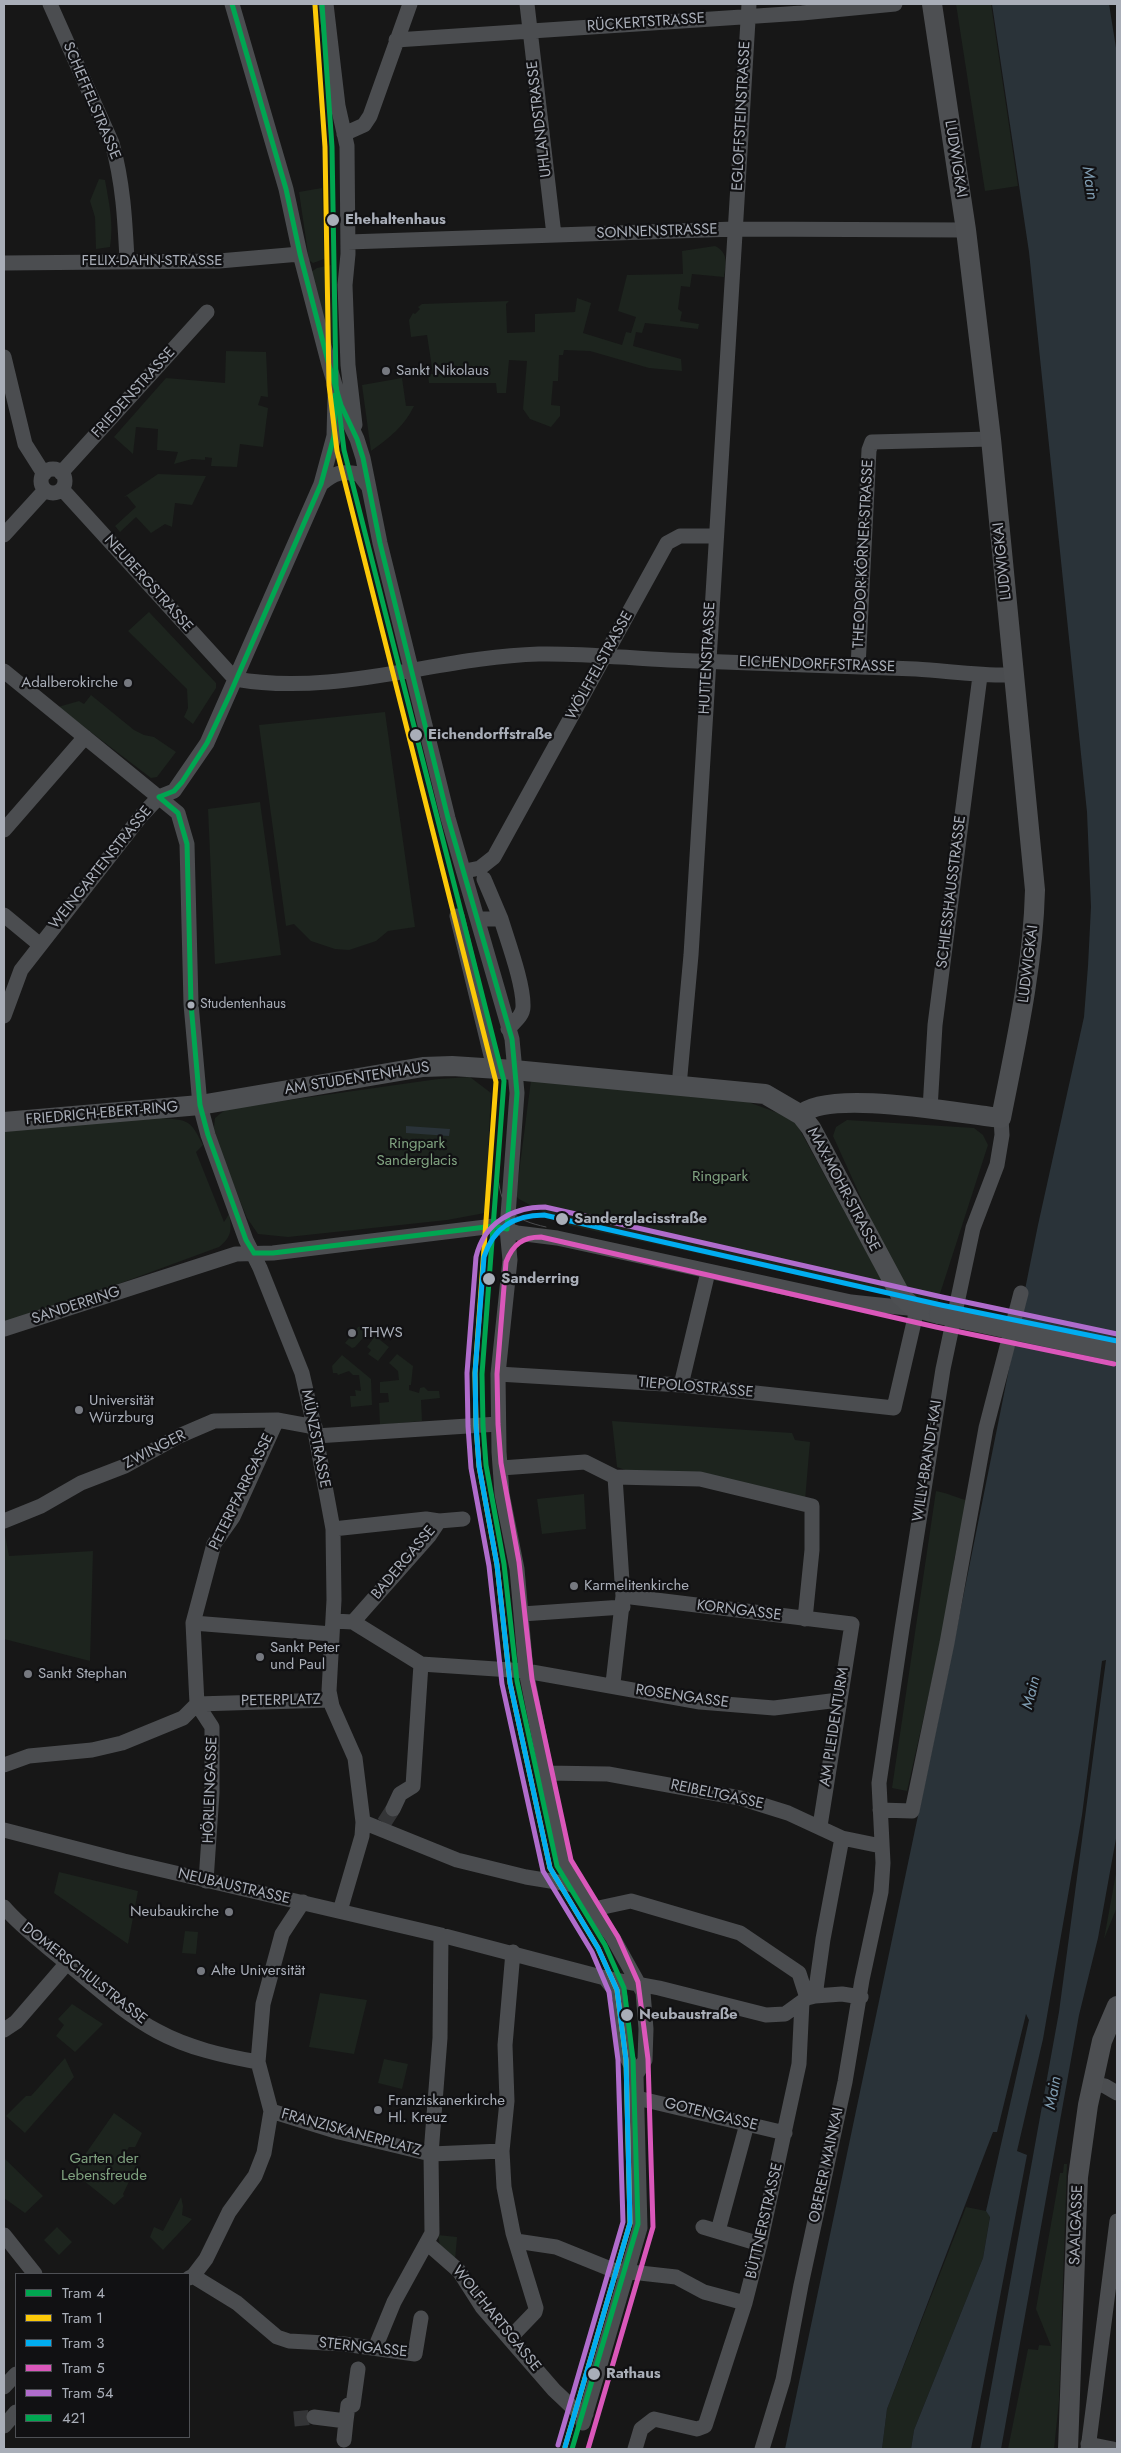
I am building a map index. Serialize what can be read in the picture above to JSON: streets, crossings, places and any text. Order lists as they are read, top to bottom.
{
  "streets": {
    "main road": [
      "LUDWIGKAI",
      "AM STUDENTENHAUS",
      "FRIEDRICH-EBERT-RING",
      "MAX-MOHR-STRASSE",
      "SAALGASSE"
    ],
    "street": [
      "RÜCKERTSTRASSE",
      "SCHEFFELSTRASSE",
      "EGLOFFSTEINSTRASSE",
      "UHLANDSTRASSE",
      "SONNENSTRASSE",
      "FELIX-DAHN-STRASSE",
      "FRIEDENSTRASSE",
      "THEODOR-KÖRNER-STRASSE",
      "NEUBERGSTRASSE",
      "HUTTENSTRASSE",
      "EICHENDORFFSTRASSE",
      "WÖLFFELSTRASSE",
      "WEINGARTENSTRASSE",
      "SCHIESSHAUSSTRASSE",
      "SANDERRING",
      "TIEPOLOSTRASSE",
      "MÜNZSTRASSE",
      "ZWINGER",
      "WILLY-BRANDT-KAI",
      "PETERPFARRGASSE",
      "BADERGASSE",
      "KORNGASSE",
      "ROSENGASSE",
      "PETERPLATZ",
      "AM PLEIDENTURM",
      "HÖRLEINGASSE",
      "REIBELTGASSE",
      "NEUBAUSTRASSE",
      "DOMERSCHULSTRASSE",
      "GOTENGASSE",
      "FRANZISKANERPLATZ",
      "OBERER MAINKAI",
      "BÜTTNERSTRASSE",
      "WOLFHARTSGASSE",
      "STERNGASSE"
    ]
  },
  "crossings": [
    ["RÜCKERTSTRASSE", "EGLOFFSTEINSTRASSE"],
    ["RÜCKERTSTRASSE", "UHLANDSTRASSE"],
    ["SCHEFFELSTRASSE", "FELIX-DAHN-STRASSE"],
    ["EGLOFFSTEINSTRASSE", "SONNENSTRASSE"],
    ["EGLOFFSTEINSTRASSE", "HUTTENSTRASSE"],
    ["UHLANDSTRASSE", "SONNENSTRASSE"],
    ["LUDWIGKAI", "SONNENSTRASSE"],
    ["LUDWIGKAI", "THEODOR-KÖRNER-STRASSE"],
    ["LUDWIGKAI", "EICHENDORFFSTRASSE"],
    ["LUDWIGKAI", "WILLY-BRANDT-KAI"],
    ["SONNENSTRASSE", "HUTTENSTRASSE"],
    ["FRIEDENSTRASSE", "NEUBERGSTRASSE"],
    ["THEODOR-KÖRNER-STRASSE", "EICHENDORFFSTRASSE"],
    ["NEUBERGSTRASSE", "EICHENDORFFSTRASSE"],
    ["NEUBERGSTRASSE", "WEINGARTENSTRASSE"],
    ["HUTTENSTRASSE", "EICHENDORFFSTRASSE"],
    ["HUTTENSTRASSE", "WÖLFFELSTRASSE"],
    ["EICHENDORFFSTRASSE", "WÖLFFELSTRASSE"],
    ["EICHENDORFFSTRASSE", "WEINGARTENSTRASSE"],
    ["EICHENDORFFSTRASSE", "SCHIESSHAUSSTRASSE"],
    ["WEINGARTENSTRASSE", "MÜNZSTRASSE"],
    ["AM STUDENTENHAUS", "FRIEDRICH-EBERT-RING"],
    ["AM STUDENTENHAUS", "MÜNZSTRASSE"],
    ["FRIEDRICH-EBERT-RING", "MÜNZSTRASSE"],
    ["SANDERRING", "TIEPOLOSTRASSE"],
    ["SANDERRING", "MÜNZSTRASSE"],
    ["MÜNZSTRASSE", "ZWINGER"],
    ["MÜNZSTRASSE", "PETERPLATZ"],
    ["ZWINGER", "PETERPFARRGASSE"],
    ["WILLY-BRANDT-KAI", "REIBELTGASSE"],
    ["WILLY-BRANDT-KAI", "OBERER MAINKAI"],
    ["KORNGASSE", "AM PLEIDENTURM"],
    ["ROSENGASSE", "AM PLEIDENTURM"],
    ["PETERPLATZ", "HÖRLEINGASSE"],
    ["AM PLEIDENTURM", "REIBELTGASSE"],
    ["HÖRLEINGASSE", "NEUBAUSTRASSE"],
    ["NEUBAUSTRASSE", "BÜTTNERSTRASSE"],
    ["GOTENGASSE", "BÜTTNERSTRASSE"]
  ],
  "water": ["Main"],
  "parks": ["Ringpark Sanderglacis", "Ringpark", "Garten der Lebensfreude"],
  "places": [
    "Ehehaltenhaus",
    "Sankt Nikolaus",
    "Adalberokirche",
    "Eichendorffstraße",
    "Studentenhaus",
    "Sanderglacisstraße",
    "Sanderring",
    "THWS",
    "Universität Würzburg",
    "Karmelitenkirche",
    "Sankt Peter und Paul",
    "Sankt Stephan",
    "Neubaukirche",
    "Alte Universität",
    "Neubaustraße",
    "Franziskanerkirche Hl. Kreuz",
    "Rathaus"
  ],
  "lines": [
    "tram line 4",
    "transit line 421",
    "tram line 1",
    "tram line 54",
    "tram line 3",
    "tram line 5"
  ],
  "legend": [
    "Tram 4",
    "Tram 1",
    "Tram 3",
    "Tram 5",
    "Tram 54",
    "421"
  ]
}
